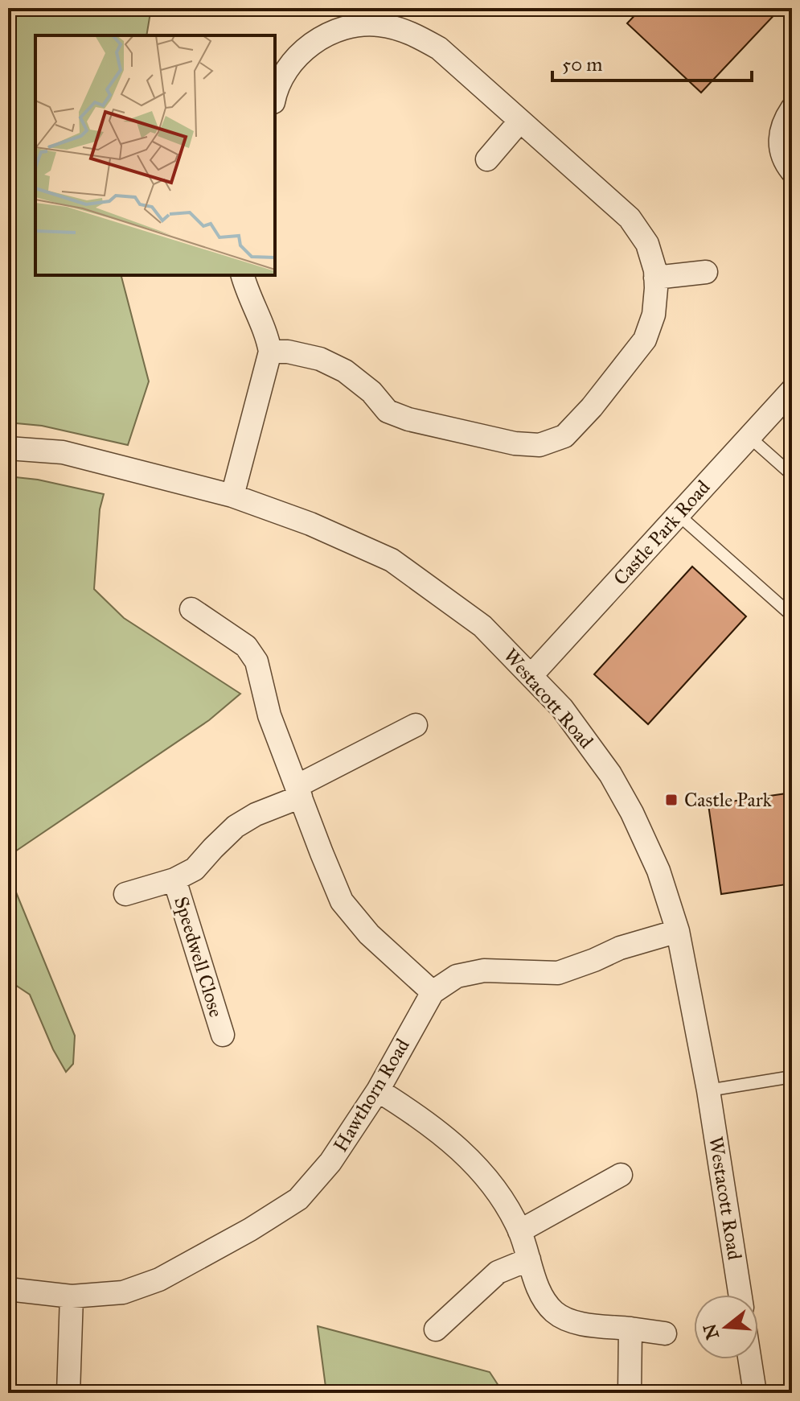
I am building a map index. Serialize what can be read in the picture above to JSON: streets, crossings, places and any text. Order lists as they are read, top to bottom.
{
  "streets": {
    "street": [
      "Castle Park Road",
      "Westacott Road",
      "Speedwell Close",
      "Hawthorn Road"
    ]
  },
  "crossings": [
    ["Castle Park Road", "Westacott Road"],
    ["Westacott Road", "Hawthorn Road"]
  ],
  "places": {
    "transit": ["Castle Park"]
  },
  "scale_bar": "50 m",
  "north": "left"
}
